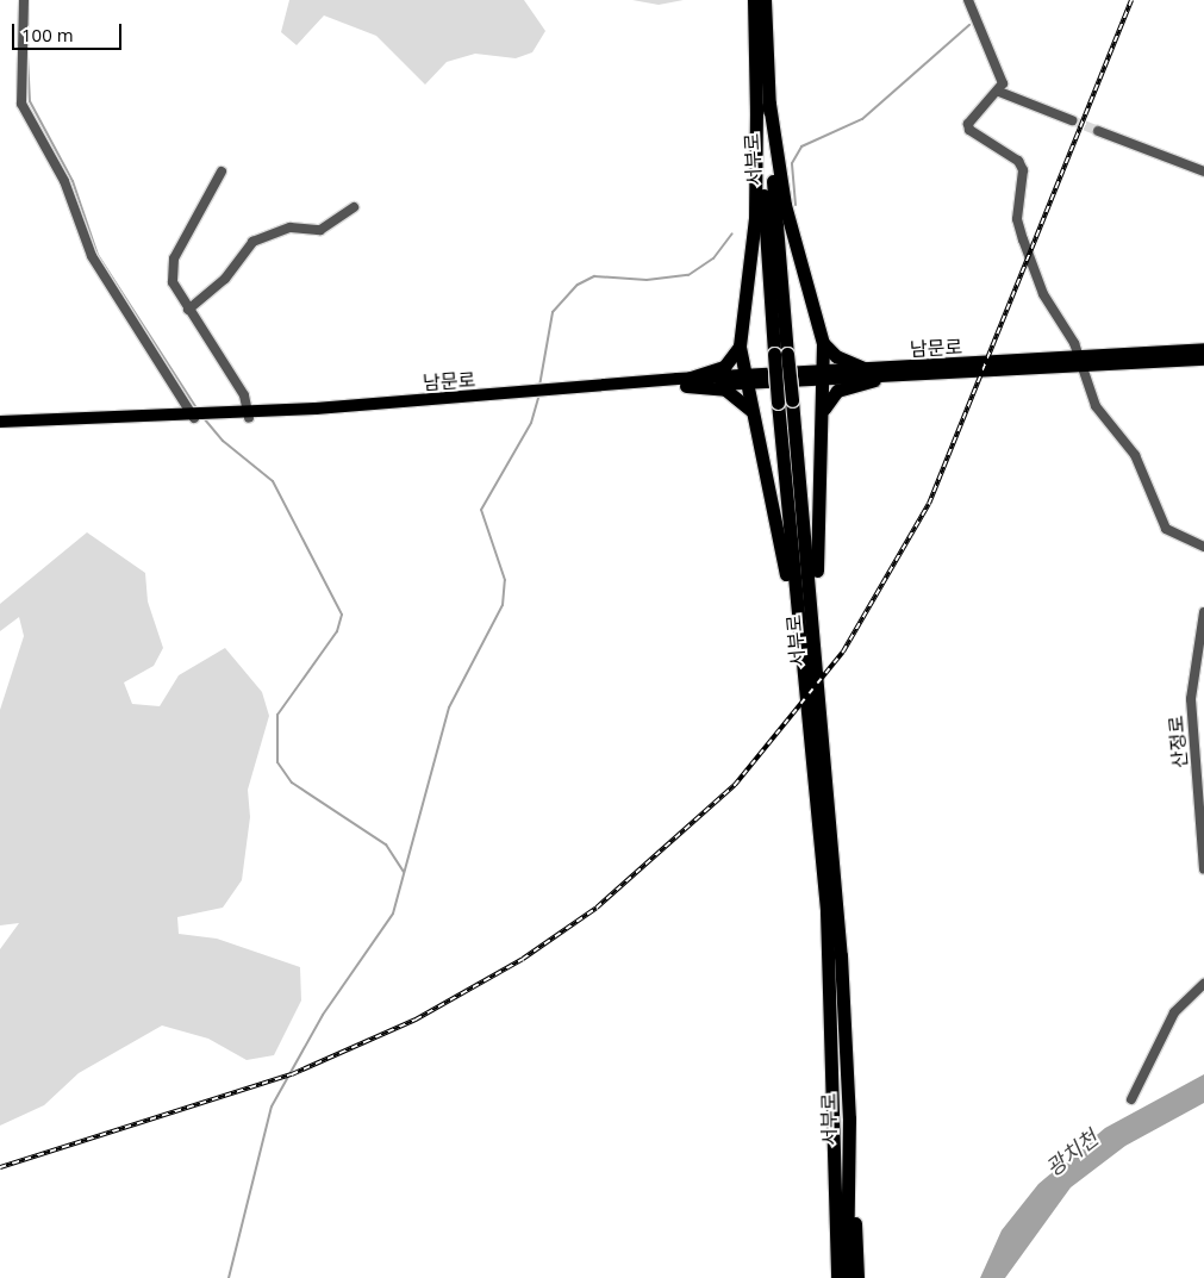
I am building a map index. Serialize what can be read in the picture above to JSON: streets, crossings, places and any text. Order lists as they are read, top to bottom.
{
  "streets": {
    "highway": ["서부로"],
    "main road": ["남문로"],
    "street": ["산정로"]
  },
  "water": ["광치천"],
  "scale_bar": "100 m"
}
